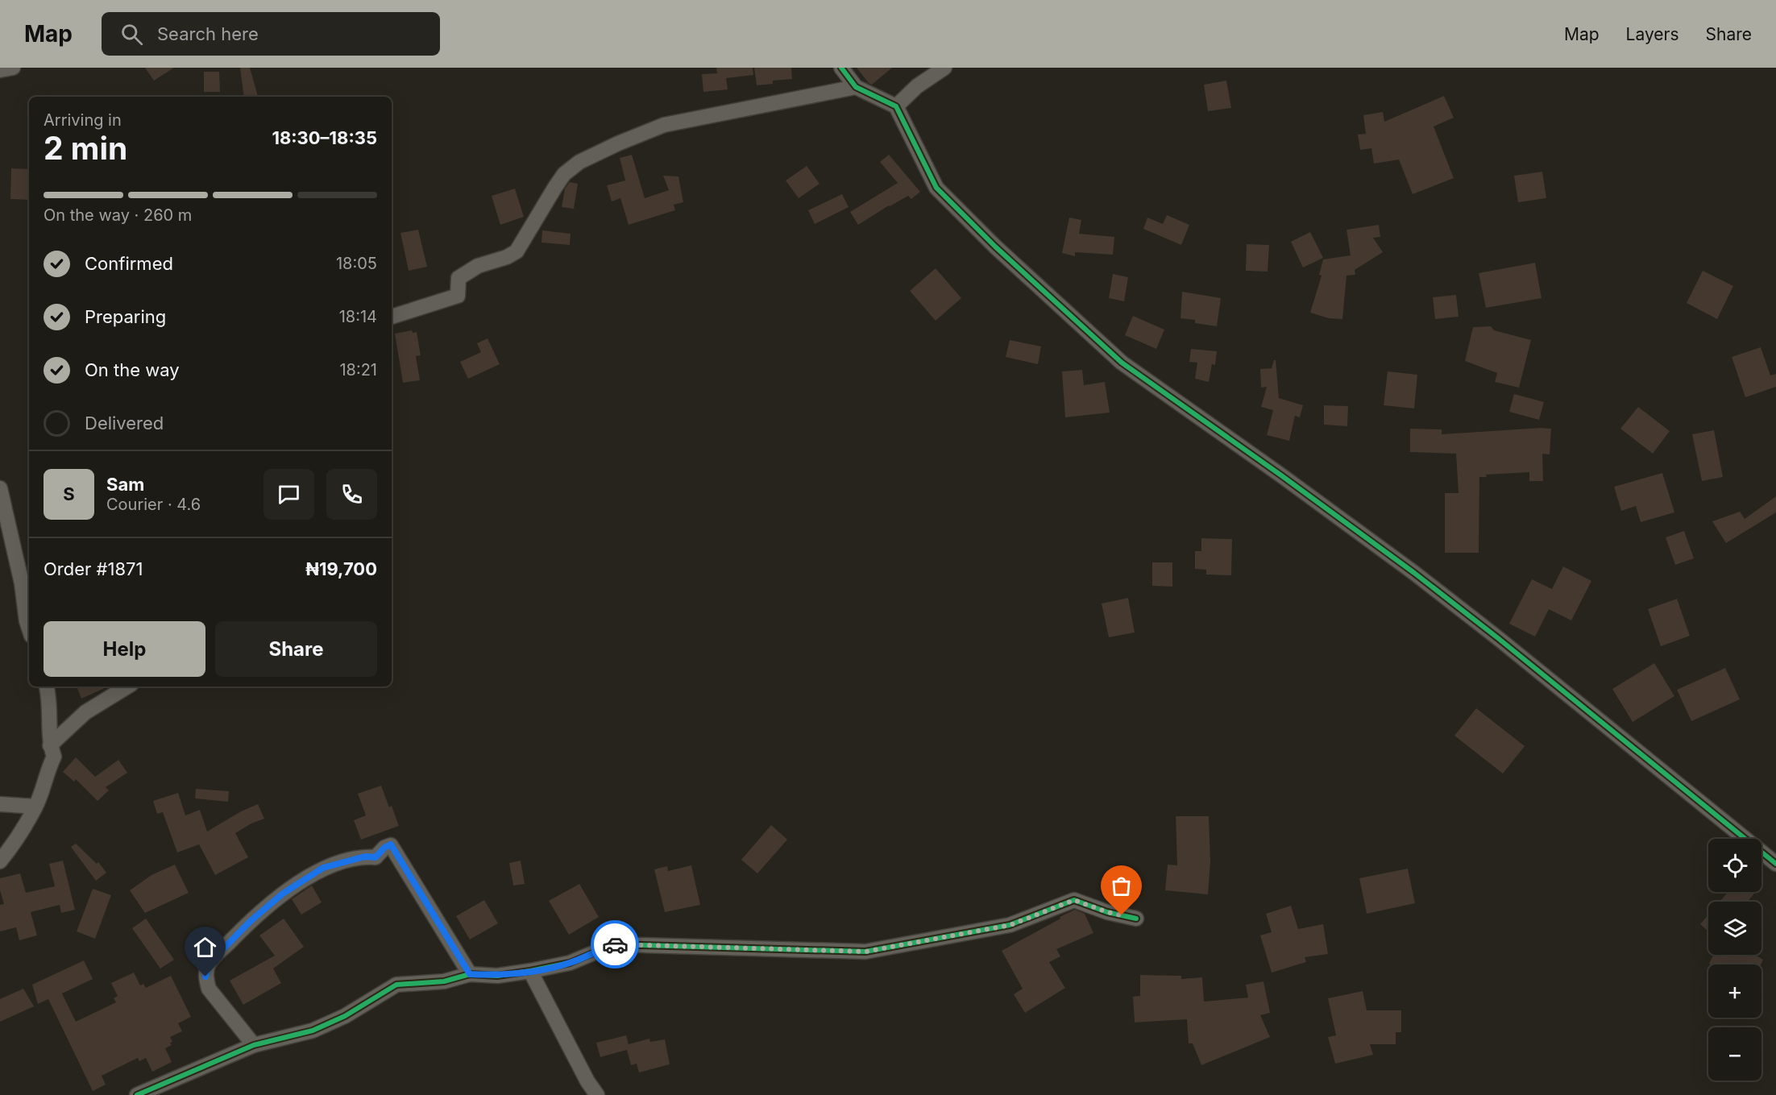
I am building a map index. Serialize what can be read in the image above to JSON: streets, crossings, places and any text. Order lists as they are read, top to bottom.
{
  "page": {
    "header": "Map",
    "search": "Search here",
    "nav": ["Map", "Layers", "Share"],
    "heading": ["2 min", "Arriving in", "18:30–18:35"],
    "panel": [
      "Sam",
      "Courier · 4.6",
      "Order #1871",
      "₦19,700"
    ],
    "bar": "On the way · 260 m",
    "list": [
      ["Confirmed", "18:05"],
      ["Preparing", "18:14"],
      ["On the way", "18:21"],
      "Delivered"
    ],
    "round": "S",
    "buttons": ["Help", "Share"],
    "map_buttons": ["+", "−"]
  }
}
